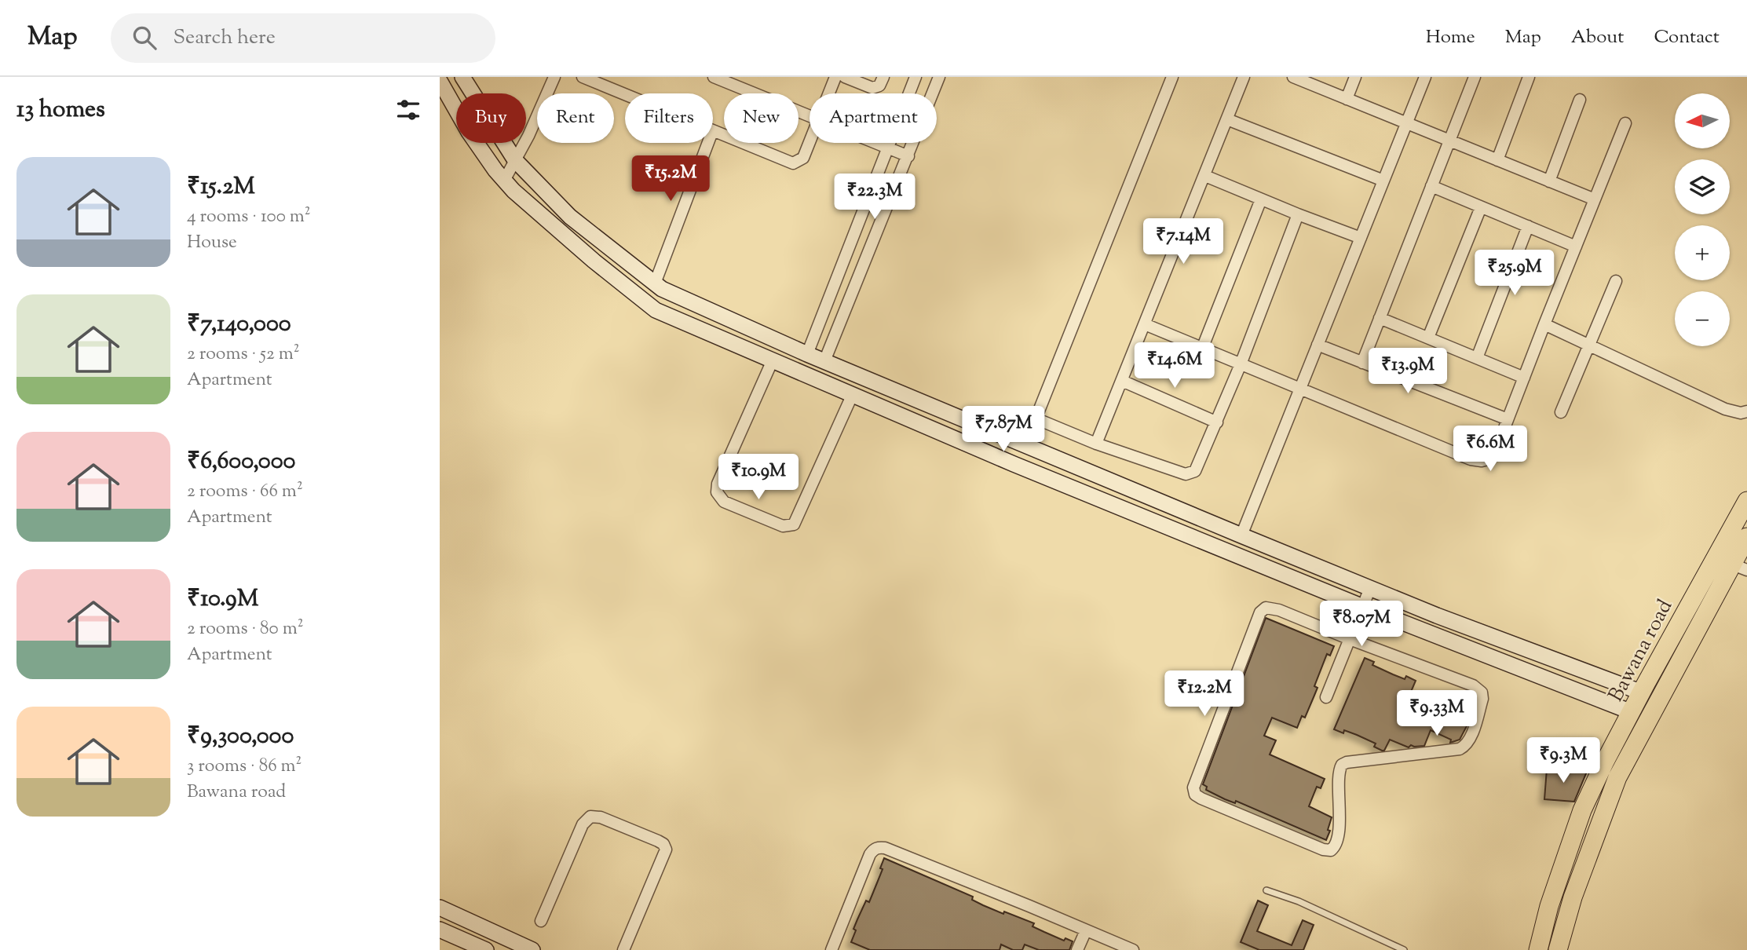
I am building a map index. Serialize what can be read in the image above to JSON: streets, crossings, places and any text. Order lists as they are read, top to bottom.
{
  "streets": {
    "main road": ["Bawana road"]
  },
  "north": "left",
  "page": {
    "header": "Map",
    "search": "Search here",
    "nav": [
      "Home",
      "Map",
      "About",
      "Contact"
    ],
    "heading": "13 homes",
    "map_buttons": ["+", "−"],
    "chip": [
      "Buy",
      "Rent",
      "Filters",
      "New",
      "Apartment"
    ],
    "list": [
      {
        "name": "₹15.2M",
        "note": "4 rooms · 100 m² · House"
      },
      {
        "name": "₹7,140,000",
        "note": "2 rooms · 52 m² · Apartment"
      },
      {
        "name": "₹6,600,000",
        "note": "2 rooms · 66 m² · Apartment"
      },
      {
        "name": "₹10.9M",
        "note": "2 rooms · 80 m² · Apartment"
      },
      {
        "name": "₹9,300,000",
        "note": "3 rooms · 86 m² · Bawana road"
      }
    ],
    "price": [
      "₹15.2M",
      "₹22.3M",
      "₹7.14M",
      "₹25.9M",
      "₹14.6M",
      "₹13.9M",
      "₹7.87M",
      "₹6.6M",
      "₹10.9M",
      "₹8.07M",
      "₹12.2M",
      "₹9.33M",
      "₹9.3M"
    ]
  }
}
